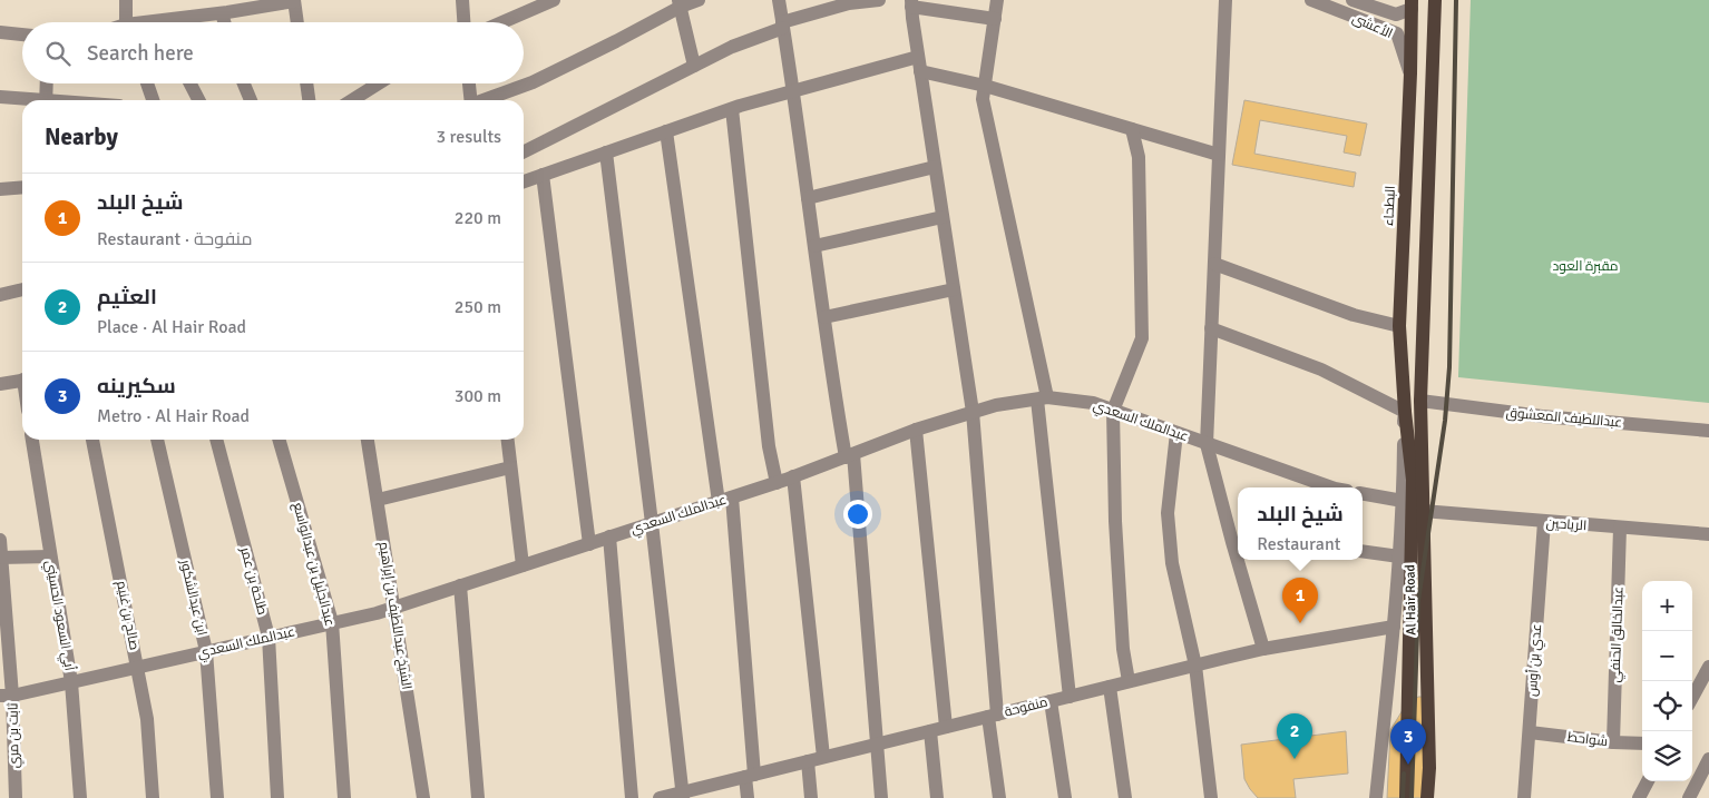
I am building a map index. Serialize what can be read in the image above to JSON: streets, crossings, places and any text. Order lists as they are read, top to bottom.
{
  "streets": {
    "main road": ["البطحاء", "Al Hair Road"],
    "street": [
      "الأعشى",
      "عبداللطيف المعشوق",
      "عبدالملك السعدي",
      "الرياحين",
      "عبدالجليل بن عبدالواسع",
      "طلحة بن عمر",
      "ابن عبدالشكور",
      "أبي السعود الحسيني",
      "صالح بن غنيم",
      "الشيخ عبداللطيف بن إبراهيم",
      "عبدالخالق الحنفي",
      "عدي بن أوس",
      "منفوحة",
      "ثابت بن مري",
      "شواحط"
    ]
  },
  "crossings": [
    ["الأعشى", "البطحاء"],
    ["البطحاء", "الرياحين"],
    ["البطحاء", "Al Hair Road"],
    ["البطحاء", "منفوحة"],
    ["عبداللطيف المعشوق", "Al Hair Road"],
    ["عبدالملك السعدي", "عبدالجليل بن عبدالواسع"],
    ["عبدالملك السعدي", "طلحة بن عمر"],
    ["عبدالملك السعدي", "ابن عبدالشكور"],
    ["عبدالملك السعدي", "أبي السعود الحسيني"],
    ["عبدالملك السعدي", "صالح بن غنيم"],
    ["عبدالملك السعدي", "الشيخ عبداللطيف بن إبراهيم"],
    ["عبدالملك السعدي", "ثابت بن مري"],
    ["الرياحين", "Al Hair Road"],
    ["الرياحين", "عبدالخالق الحنفي"],
    ["الرياحين", "عدي بن أوس"],
    ["عبدالخالق الحنفي", "شواحط"],
    ["عدي بن أوس", "شواحط"]
  ],
  "parks": ["مقبرة العود"],
  "page": {
    "search": "Search here",
    "heading": ["Nearby", "3 results"],
    "list": [
      {
        "mark": "1",
        "name": "شيخ البلد",
        "note": "Restaurant · منفوحة",
        "value": "220 m"
      },
      {
        "mark": "2",
        "name": "العثيم",
        "note": "Place · Al Hair Road",
        "value": "250 m"
      },
      {
        "mark": "3",
        "name": "سكيرينه",
        "note": "Metro · Al Hair Road",
        "value": "300 m"
      }
    ],
    "popup": ["شيخ البلد", "Restaurant"],
    "pins": ["1", "2", "3"],
    "map_buttons": ["+", "−"]
  }
}
